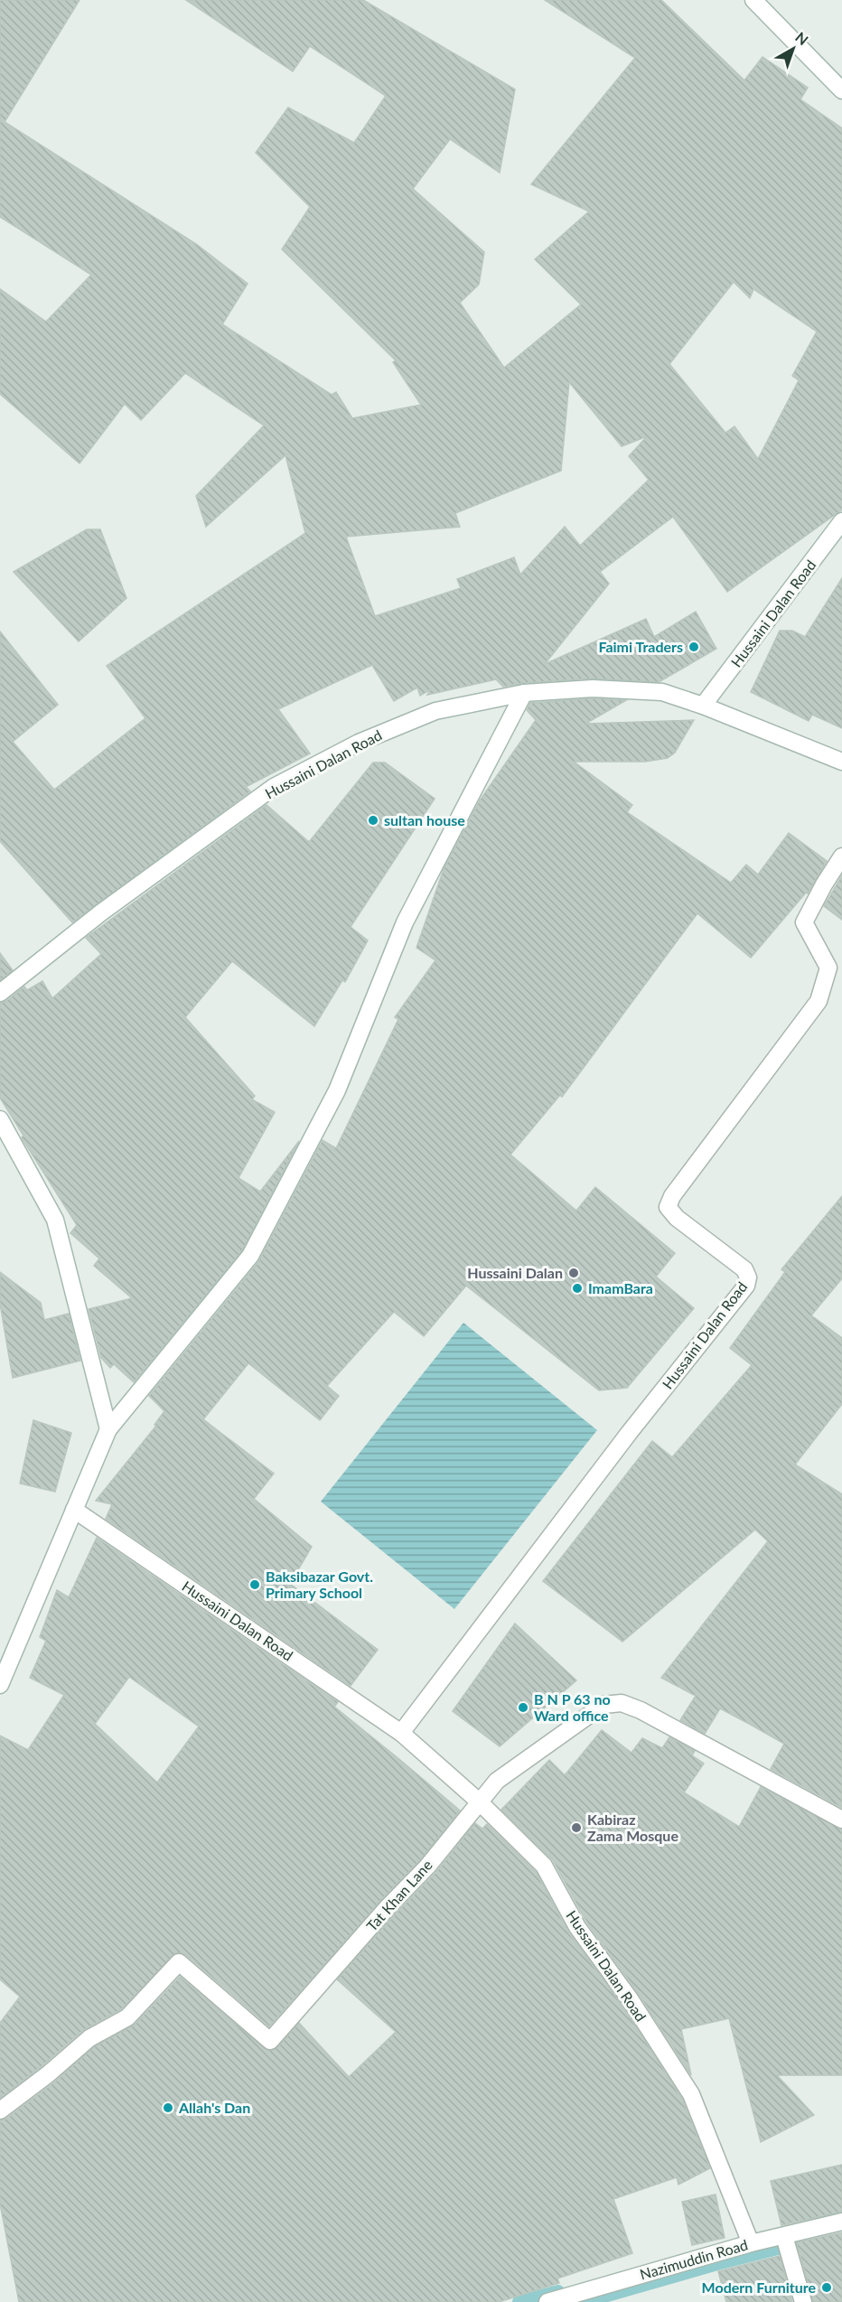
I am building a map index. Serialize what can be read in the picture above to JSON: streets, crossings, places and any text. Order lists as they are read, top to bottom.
{
  "streets": {
    "street": ["Hussaini Dalan Road", "Tat Khan Lane", "Nazimuddin Road"]
  },
  "crossings": [
    ["Hussaini Dalan Road", "Tat Khan Lane"],
    ["Hussaini Dalan Road", "Nazimuddin Road"]
  ],
  "places": [
    "Faimi Traders",
    "sultan house",
    "Hussaini Dalan",
    "ImamBara",
    "Baksibazar Govt. Primary School",
    "B N P 63 no Ward office",
    "Kabiraz Zama Mosque",
    "Allah's Dan",
    "Modern Furniture"
  ],
  "north": "top right"
}
